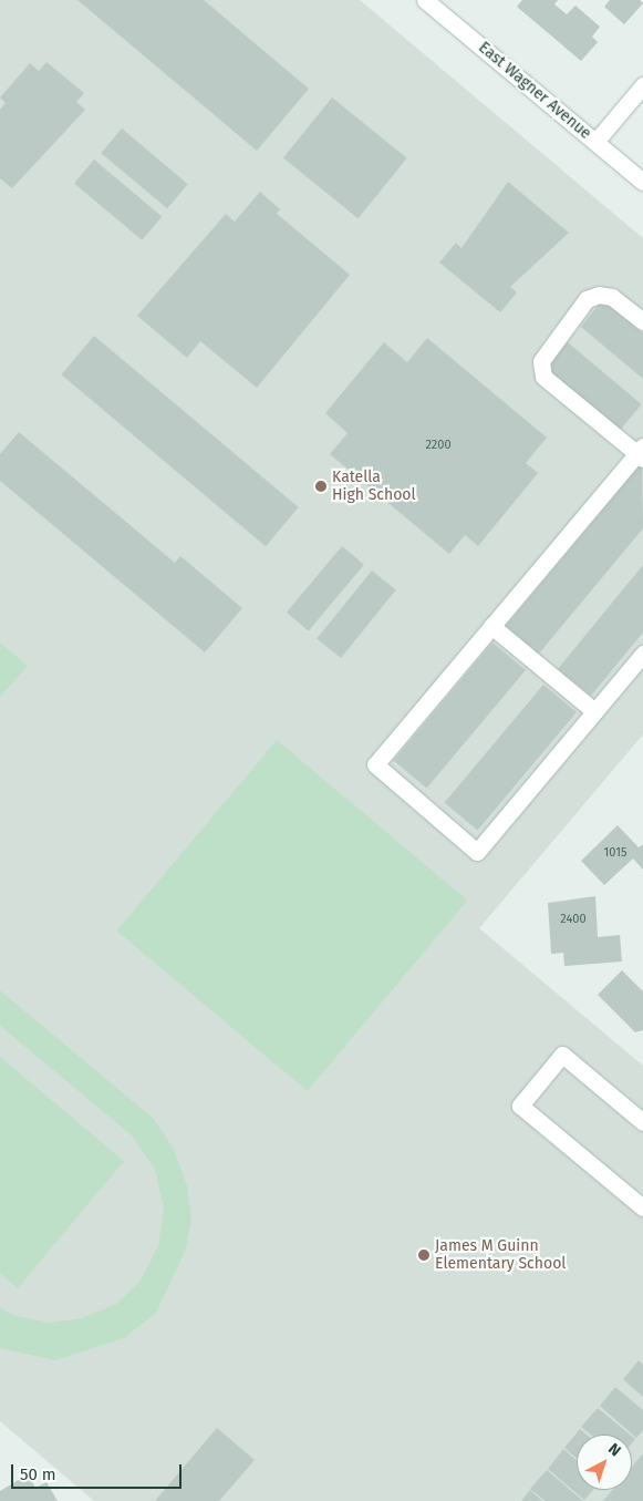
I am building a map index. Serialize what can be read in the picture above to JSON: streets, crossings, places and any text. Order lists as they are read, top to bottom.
{
  "streets": {
    "street": ["East Wagner Avenue"]
  },
  "places": ["Katella High School", "James M Guinn Elementary School"],
  "house_numbers": ["2200", "1015", "2400"],
  "scale_bar": "50 m",
  "north": "top right"
}
